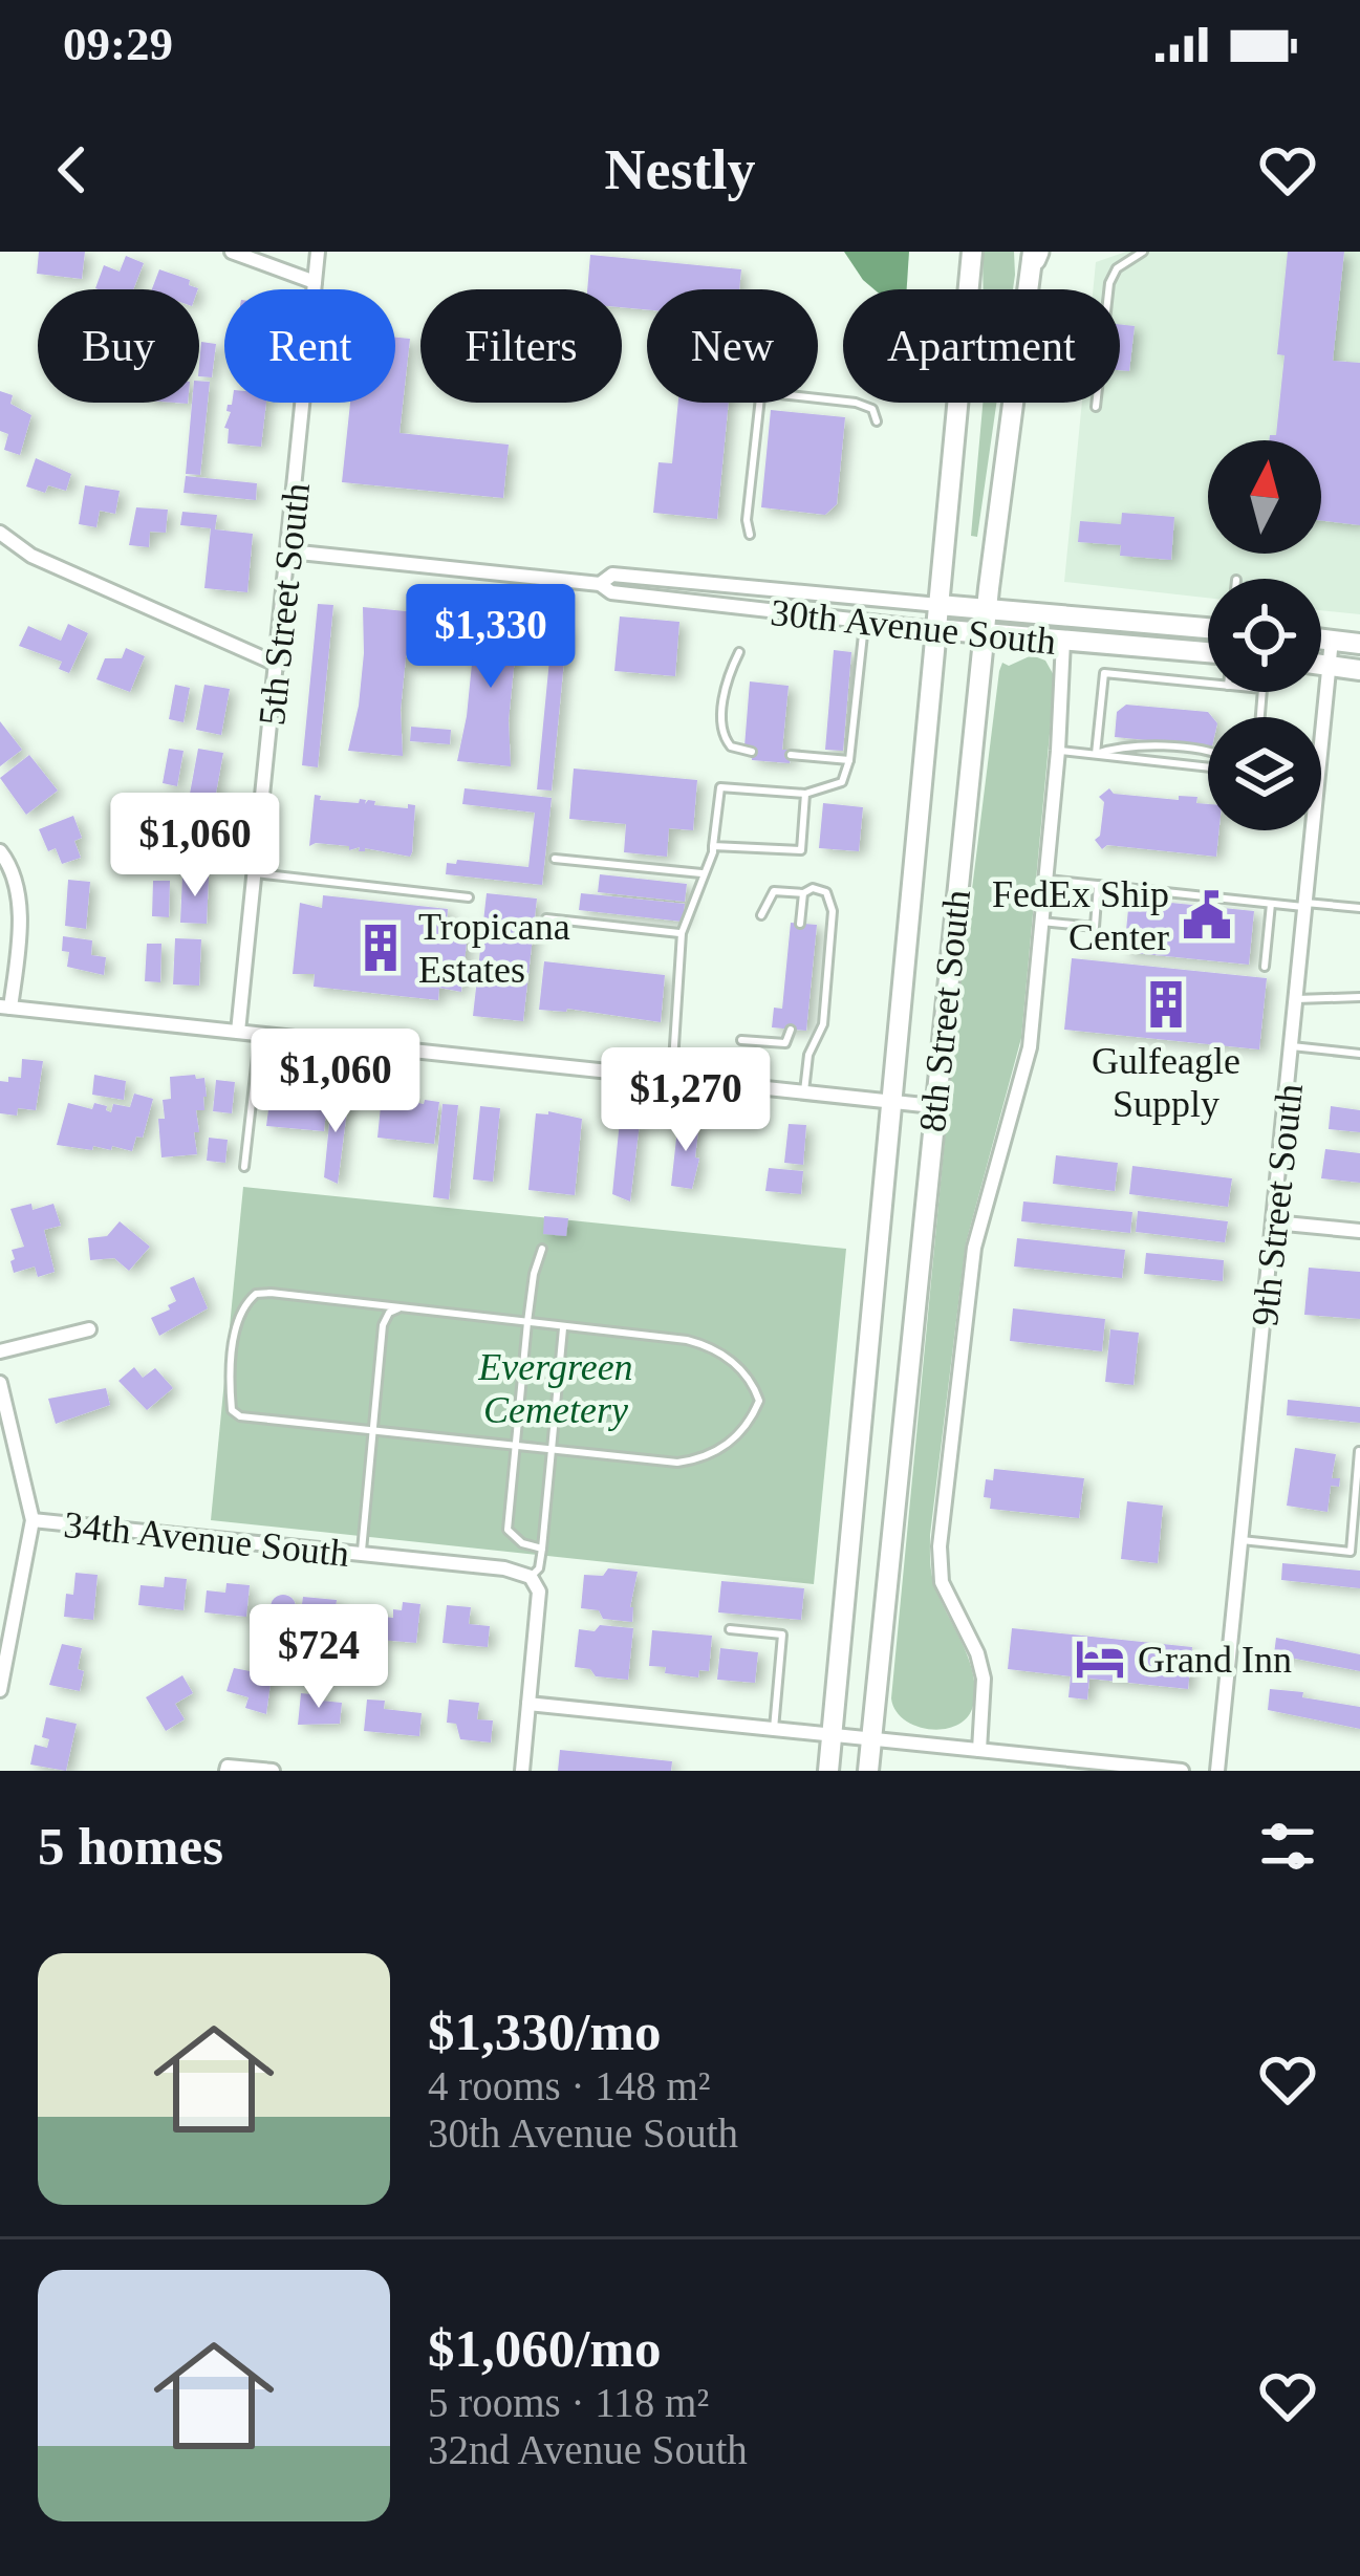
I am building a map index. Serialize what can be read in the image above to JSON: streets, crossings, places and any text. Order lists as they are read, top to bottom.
{
  "streets": {
    "main road": ["30th Avenue South", "8th Street South"],
    "street": ["5th Street South", "9th Street South", "34th Avenue South"]
  },
  "crossings": [
    ["5th Street South", "30th Avenue South"],
    ["30th Avenue South", "8th Street South"]
  ],
  "parks": ["Evergreen Cemetery"],
  "places": {
    "public building": ["FedEx Ship Center"],
    "building": ["Tropicana Estates", "Gulfeagle Supply"],
    "hotel": ["Grand Inn"]
  },
  "north": "top",
  "page": {
    "status": "09:29",
    "header": "Nestly",
    "chip": [
      "Buy",
      "Rent",
      "Filters",
      "New",
      "Apartment"
    ],
    "price": [
      "$1,330",
      "$1,060",
      "$1,060",
      "$1,270",
      "$724"
    ],
    "heading": "5 homes",
    "list": [
      {
        "name": "$1,330/mo",
        "note": "4 rooms · 148 m² · 30th Avenue South"
      },
      {
        "name": "$1,060/mo",
        "note": "5 rooms · 118 m² · 32nd Avenue South"
      }
    ]
  }
}
